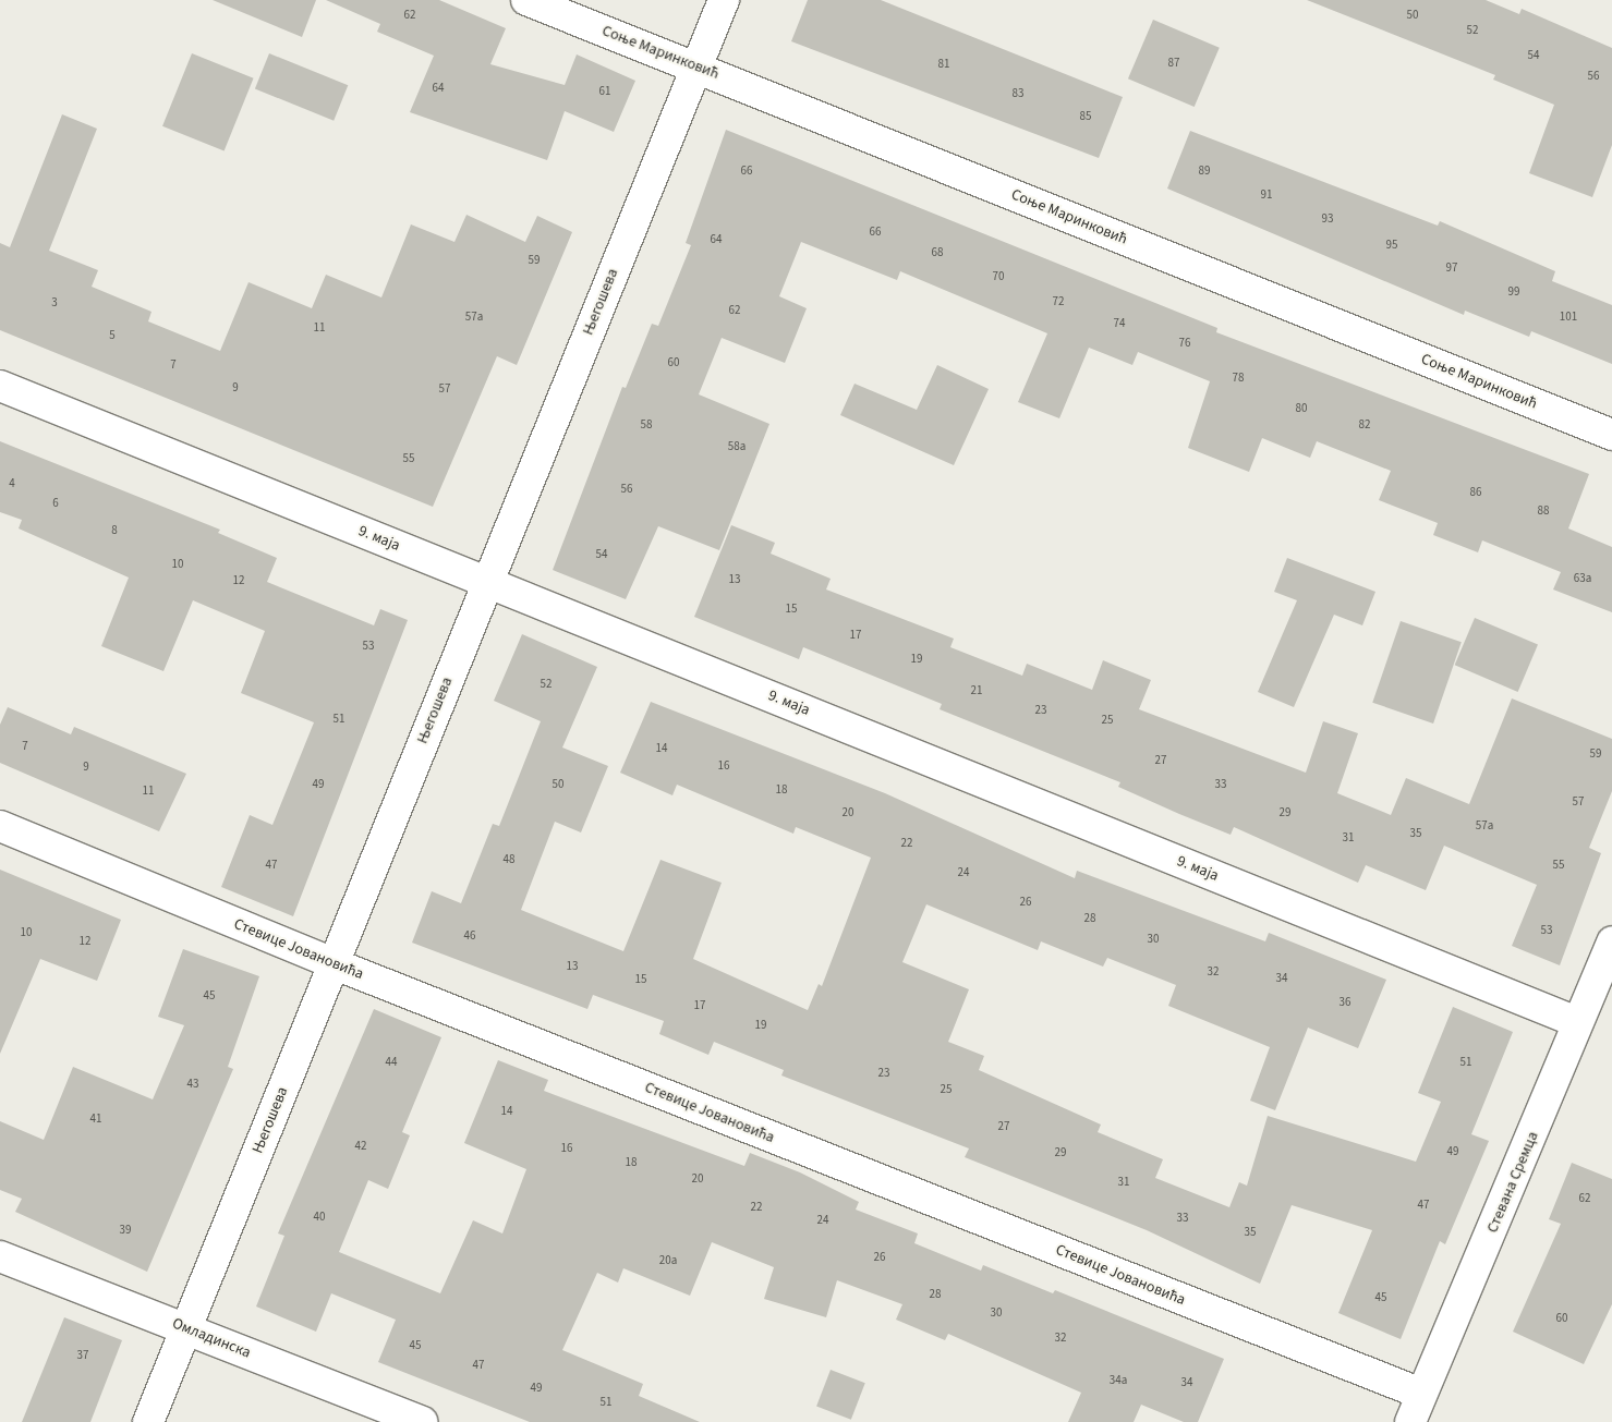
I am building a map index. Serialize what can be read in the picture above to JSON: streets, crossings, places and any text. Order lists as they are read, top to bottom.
{
  "streets": {
    "street": [
      "Соње Маринковић",
      "Његошева",
      "9. маја",
      "Стевице Јовановића",
      "Стевана Сремца",
      "Омладинска"
    ]
  },
  "crossings": [
    ["Соње Маринковић", "Његошева"],
    ["Његошева", "9. маја"],
    ["Његошева", "Стевице Јовановића"],
    ["Његошева", "Омладинска"],
    ["9. маја", "Стевана Сремца"],
    ["Стевице Јовановића", "Стевана Сремца"]
  ],
  "house_numbers": [
    "62",
    "50",
    "52",
    "54",
    "87",
    "81",
    "56",
    "64",
    "61",
    "83",
    "85",
    "66",
    "89",
    "91",
    "93",
    "66",
    "64",
    "95",
    "68",
    "59",
    "97",
    "70",
    "99",
    "72",
    "3",
    "62",
    "57a",
    "101",
    "74",
    "11",
    "5",
    "76",
    "60",
    "7",
    "78",
    "9",
    "57",
    "80",
    "58",
    "82",
    "58a",
    "55",
    "4",
    "56",
    "86",
    "6",
    "88",
    "8",
    "54",
    "10",
    "63a",
    "13",
    "12",
    "15",
    "17",
    "53",
    "19",
    "52",
    "21",
    "23",
    "51",
    "25",
    "7",
    "14",
    "59",
    "27",
    "16",
    "9",
    "49",
    "50",
    "33",
    "18",
    "11",
    "57",
    "20",
    "29",
    "57a",
    "35",
    "31",
    "22",
    "48",
    "47",
    "55",
    "24",
    "26",
    "28",
    "53",
    "10",
    "46",
    "30",
    "12",
    "13",
    "32",
    "34",
    "15",
    "45",
    "36",
    "17",
    "19",
    "44",
    "51",
    "23",
    "43",
    "25",
    "14",
    "41",
    "27",
    "42",
    "16",
    "49",
    "29",
    "18",
    "20",
    "31",
    "62",
    "47",
    "22",
    "40",
    "33",
    "24",
    "39",
    "35",
    "26",
    "20a",
    "28",
    "45",
    "30",
    "60",
    "32",
    "45",
    "37",
    "47",
    "34a",
    "34",
    "49",
    "51"
  ]
}
